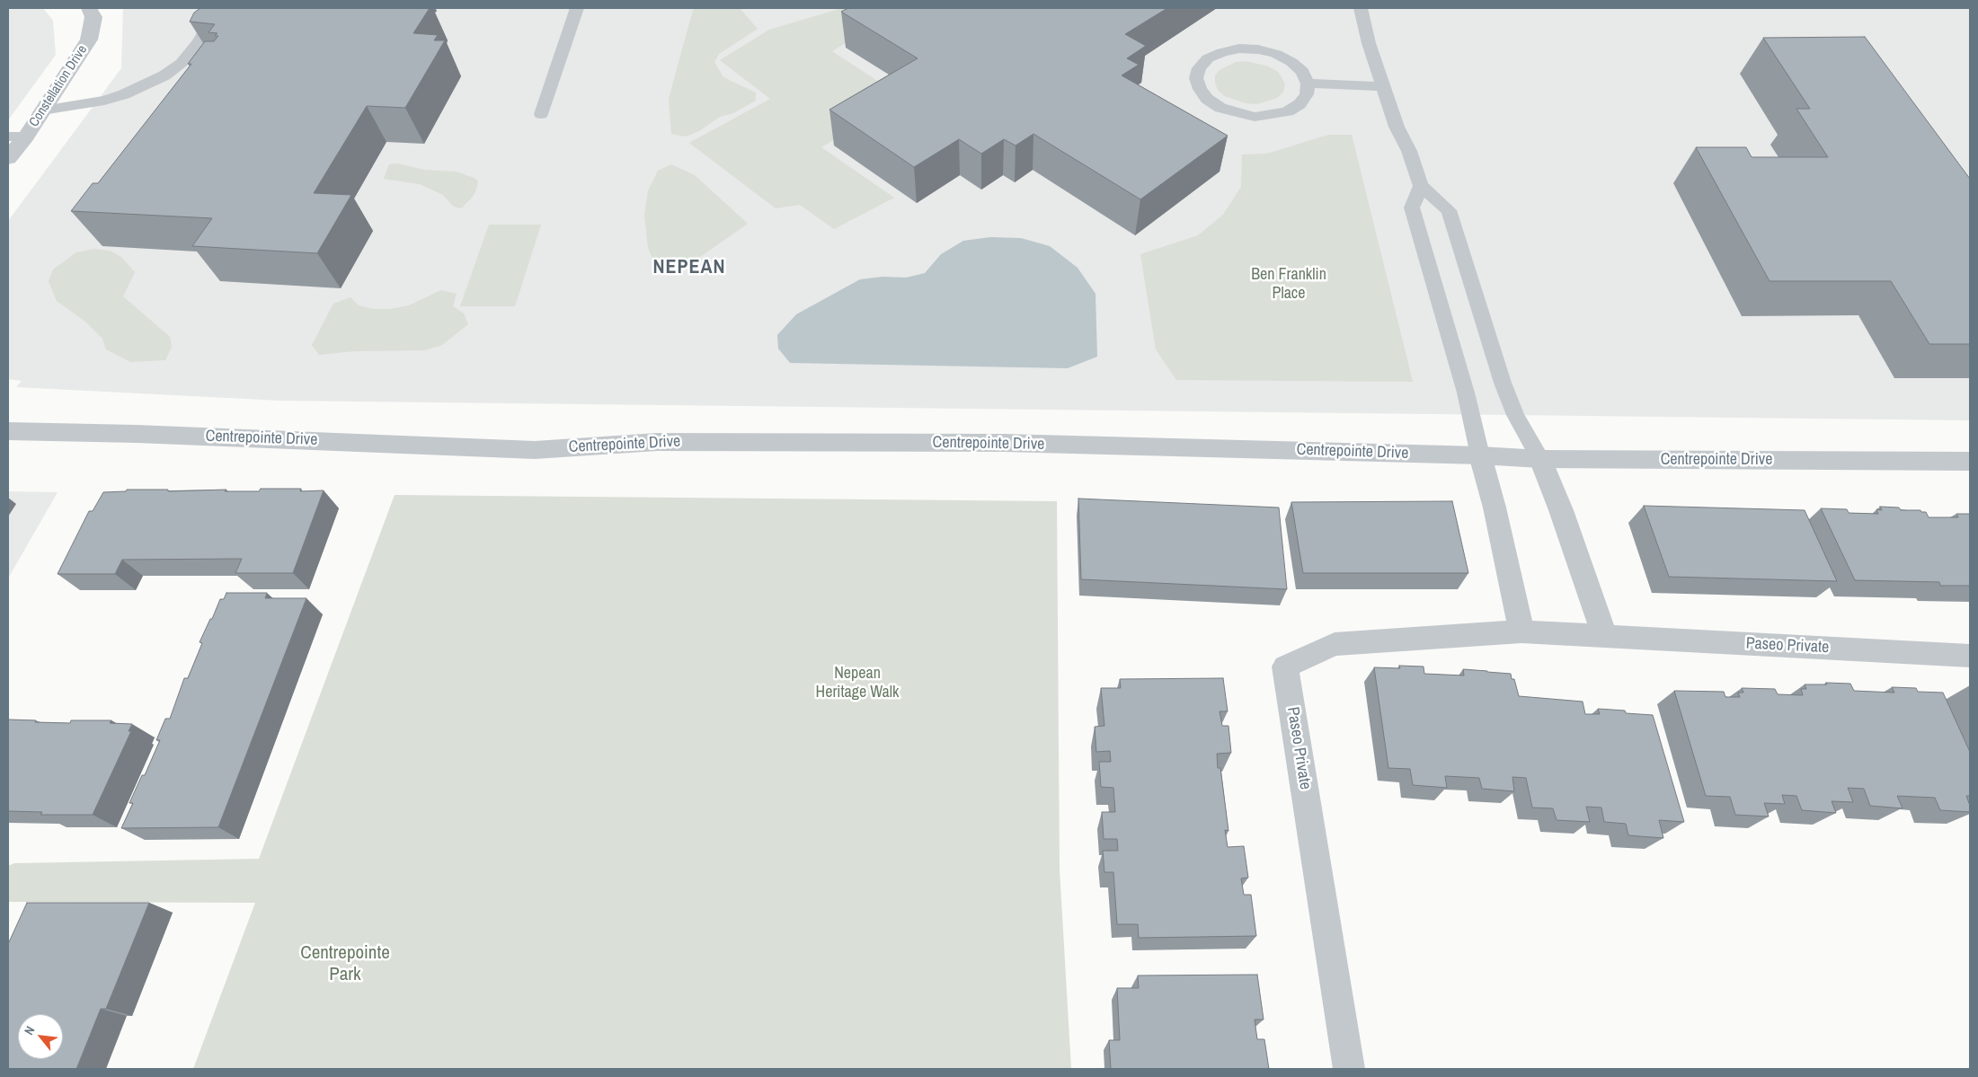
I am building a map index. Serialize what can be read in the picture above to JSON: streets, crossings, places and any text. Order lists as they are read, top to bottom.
{
  "streets": {
    "street": ["Constellation Drive", "Centrepointe Drive", "Paseo Private"]
  },
  "districts": ["NEPEAN"],
  "parks": ["Ben Franklin Place", "Nepean Heritage Walk", "Centrepointe Park"],
  "north": "top left"
}
